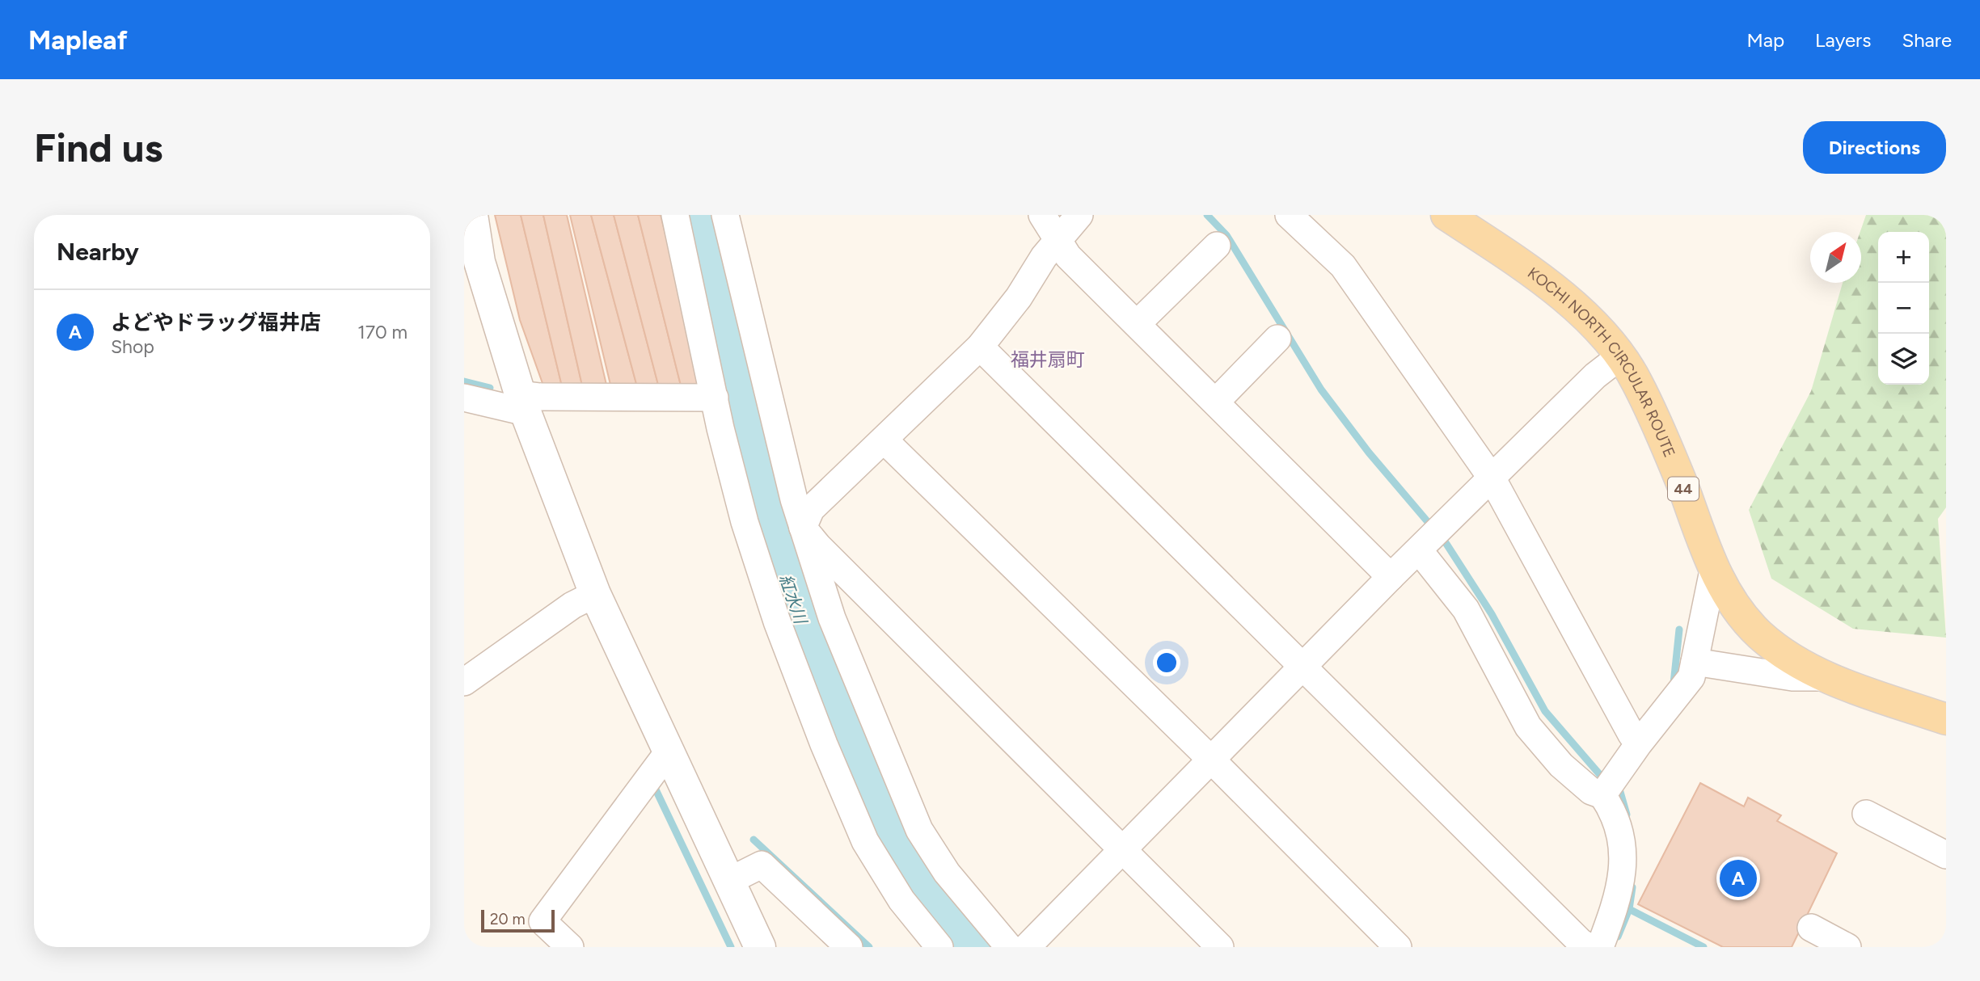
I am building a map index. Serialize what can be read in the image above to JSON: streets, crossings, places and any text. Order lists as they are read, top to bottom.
{
  "streets": {
    "main road": ["KOCHI NORTH CIRCULAR ROUTE", "44"]
  },
  "districts": ["福井扇町"],
  "water": ["紅水川"],
  "scale_bar": "20 m",
  "north": "top right",
  "page": {
    "header": "Mapleaf",
    "nav": ["Map", "Layers", "Share"],
    "buttons": "Directions",
    "title": "Find us",
    "heading": "Nearby",
    "map_buttons": ["+", "−"],
    "list": [
      {
        "mark": "A",
        "name": "よどやドラッグ福井店",
        "note": "Shop",
        "value": "170 m"
      }
    ],
    "pins": "A",
    "scale": "20 m"
  }
}
